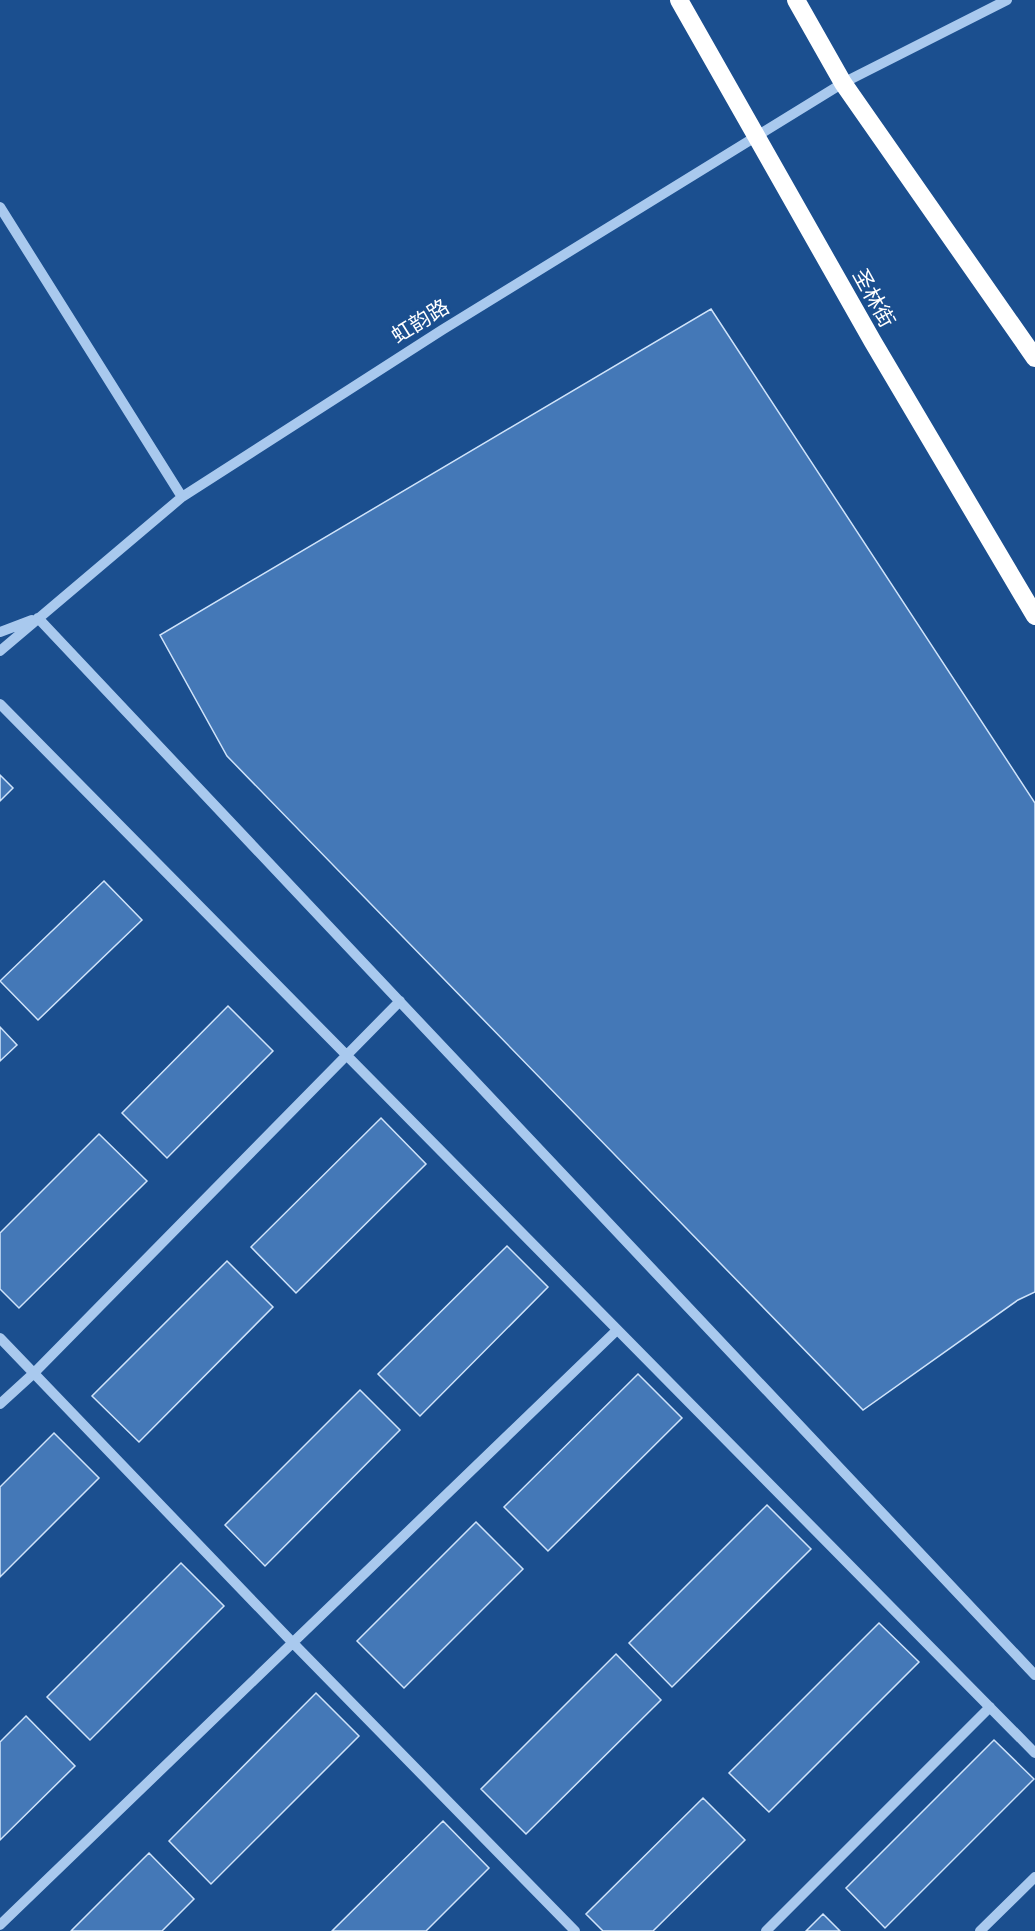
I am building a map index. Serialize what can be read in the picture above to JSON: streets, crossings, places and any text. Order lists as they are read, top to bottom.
{
  "streets": {
    "highway": ["圣林街"],
    "street": ["虹韵路"]
  },
  "crossings": [
    ["圣林街", "虹韵路"]
  ]
}
